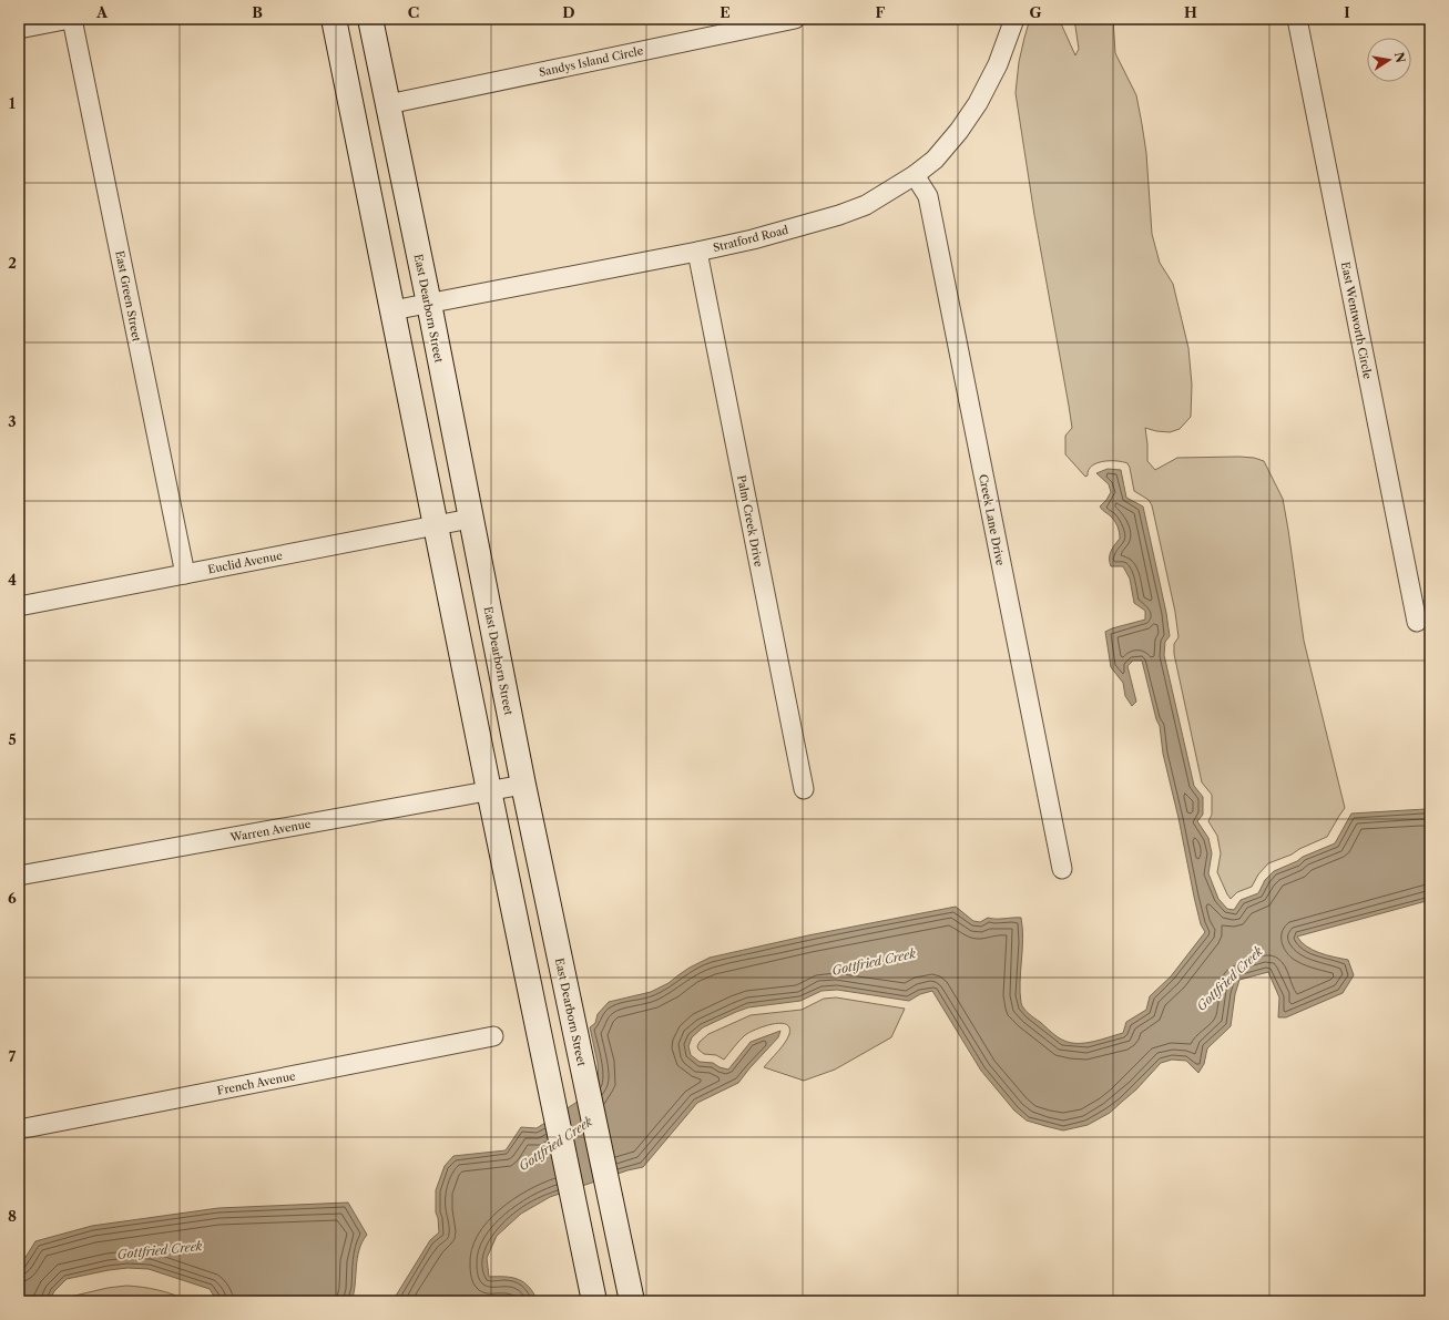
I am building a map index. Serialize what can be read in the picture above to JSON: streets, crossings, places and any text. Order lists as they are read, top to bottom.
{
  "streets": {
    "main road": ["East Dearborn Street"],
    "street": [
      "Sandys Island Circle",
      "Stratford Road",
      "East Green Street",
      "East Wentworth Circle",
      "Creek Lane Drive",
      "Palm Creek Drive",
      "Euclid Avenue",
      "Warren Avenue",
      "French Avenue"
    ]
  },
  "crossings": [
    ["Sandys Island Circle", "East Dearborn Street"],
    ["Stratford Road", "East Dearborn Street"],
    ["Stratford Road", "Creek Lane Drive"],
    ["Stratford Road", "Palm Creek Drive"],
    ["East Green Street", "Euclid Avenue"],
    ["East Dearborn Street", "Euclid Avenue"],
    ["East Dearborn Street", "Warren Avenue"]
  ],
  "water": ["Gottfried Creek"],
  "north": "right",
  "grid": {
    "columns": [
      "A",
      "B",
      "C",
      "D",
      "E",
      "F",
      "G",
      "H",
      "I"
    ],
    "rows": [
      "1",
      "2",
      "3",
      "4",
      "5",
      "6",
      "7",
      "8"
    ]
  }
}
